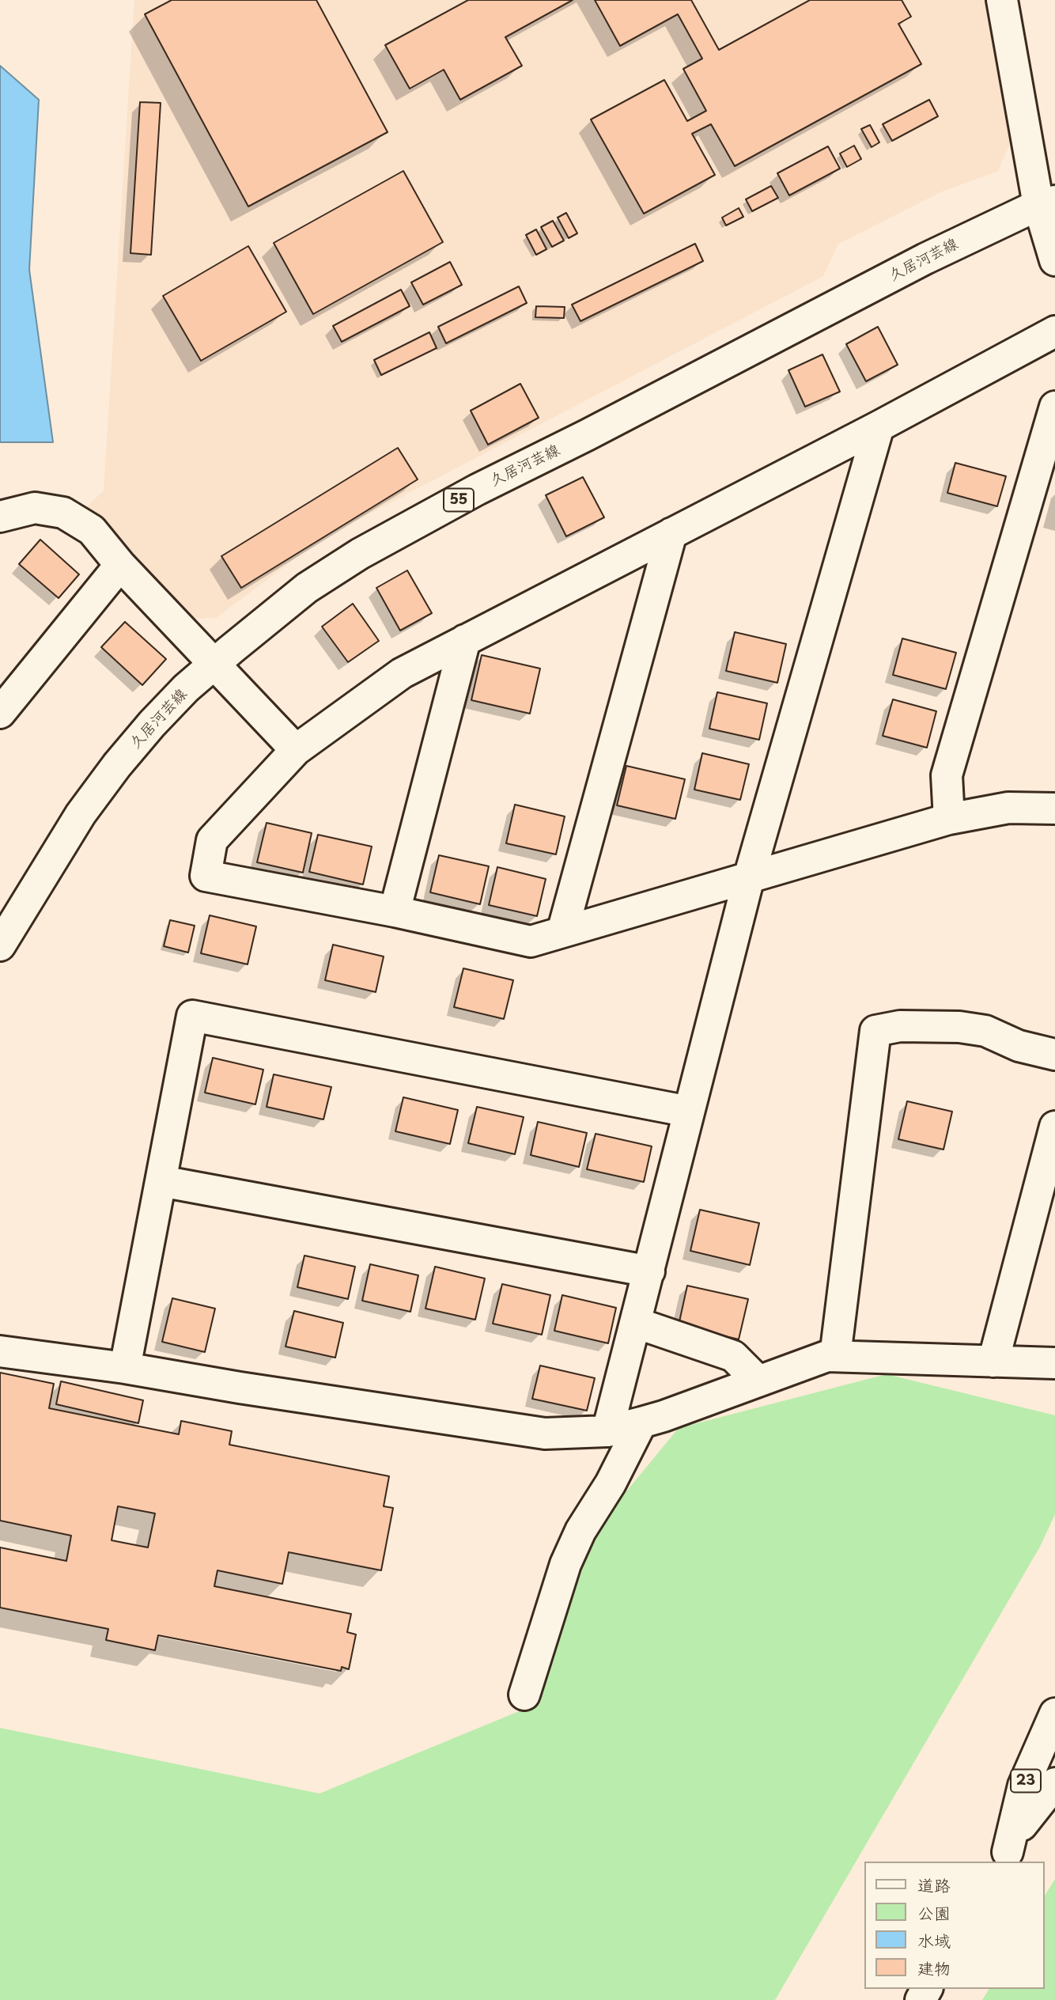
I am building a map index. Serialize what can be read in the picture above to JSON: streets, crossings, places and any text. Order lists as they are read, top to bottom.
{
  "streets": {
    "main road": ["久居河芸線", "55", "23"]
  },
  "legend": [
    "道路",
    "公園",
    "水域",
    "建物"
  ]
}
